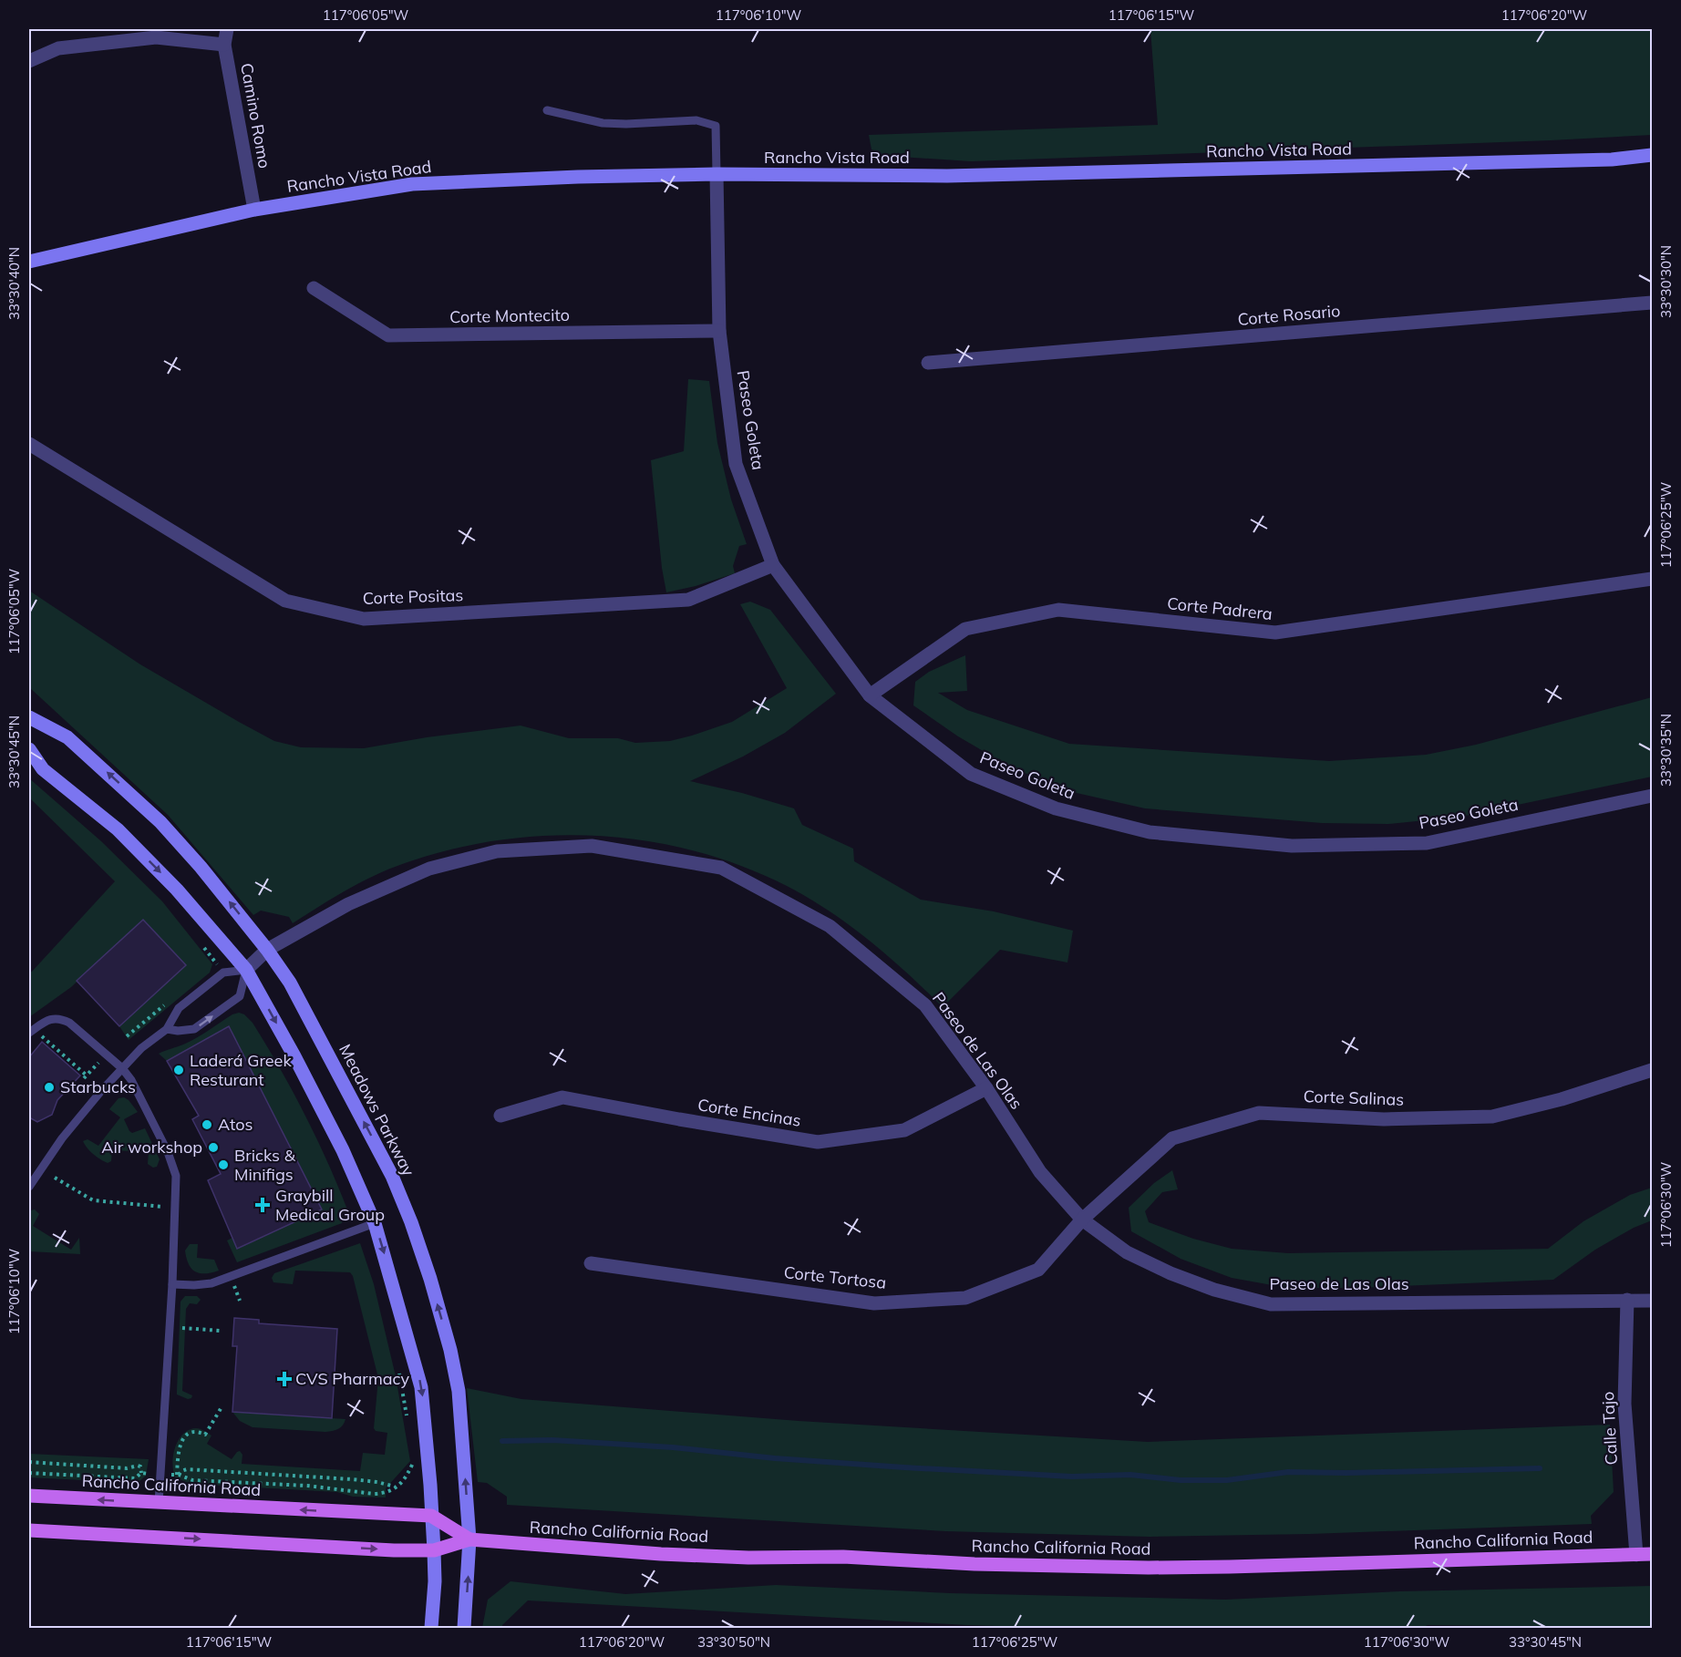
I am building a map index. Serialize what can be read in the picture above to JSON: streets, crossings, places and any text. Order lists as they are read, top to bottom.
{
  "streets": {
    "main road": ["Rancho Vista Road", "Meadows Parkway", "Rancho California Road"],
    "street": [
      "Camino Romo",
      "Corte Rosario",
      "Corte Montecito",
      "Paseo Goleta",
      "Corte Positas",
      "Corte Padrera",
      "Paseo de Las Olas",
      "Corte Salinas",
      "Corte Encinas",
      "Corte Tortosa",
      "Calle Tajo"
    ]
  },
  "crossings": [
    ["Camino Romo", "Rancho Vista Road"],
    ["Rancho Vista Road", "Paseo Goleta"],
    ["Corte Montecito", "Paseo Goleta"],
    ["Paseo Goleta", "Corte Positas"],
    ["Paseo Goleta", "Corte Padrera"],
    ["Paseo de Las Olas", "Corte Salinas"],
    ["Paseo de Las Olas", "Meadows Parkway"],
    ["Paseo de Las Olas", "Corte Encinas"],
    ["Paseo de Las Olas", "Corte Tortosa"],
    ["Paseo de Las Olas", "Calle Tajo"],
    ["Corte Salinas", "Corte Tortosa"],
    ["Meadows Parkway", "Rancho California Road"],
    ["Calle Tajo", "Rancho California Road"]
  ],
  "places": {
    "other": [
      "Laderá Greek Resturant",
      "Starbucks",
      "Atos",
      "Air workshop",
      "Bricks & Minifigs"
    ],
    "health": ["Graybill Medical Group", "CVS Pharmacy"]
  },
  "coordinates": [
    "117°06'05\"W",
    "117°06'10\"W",
    "117°06'15\"W",
    "117°06'20\"W",
    "33°30'30\"N",
    "33°30'40\"N",
    "117°06'25\"W",
    "33°30'35\"N",
    "33°30'45\"N",
    "117°06'30\"W",
    "33°30'50\"N"
  ]
}
